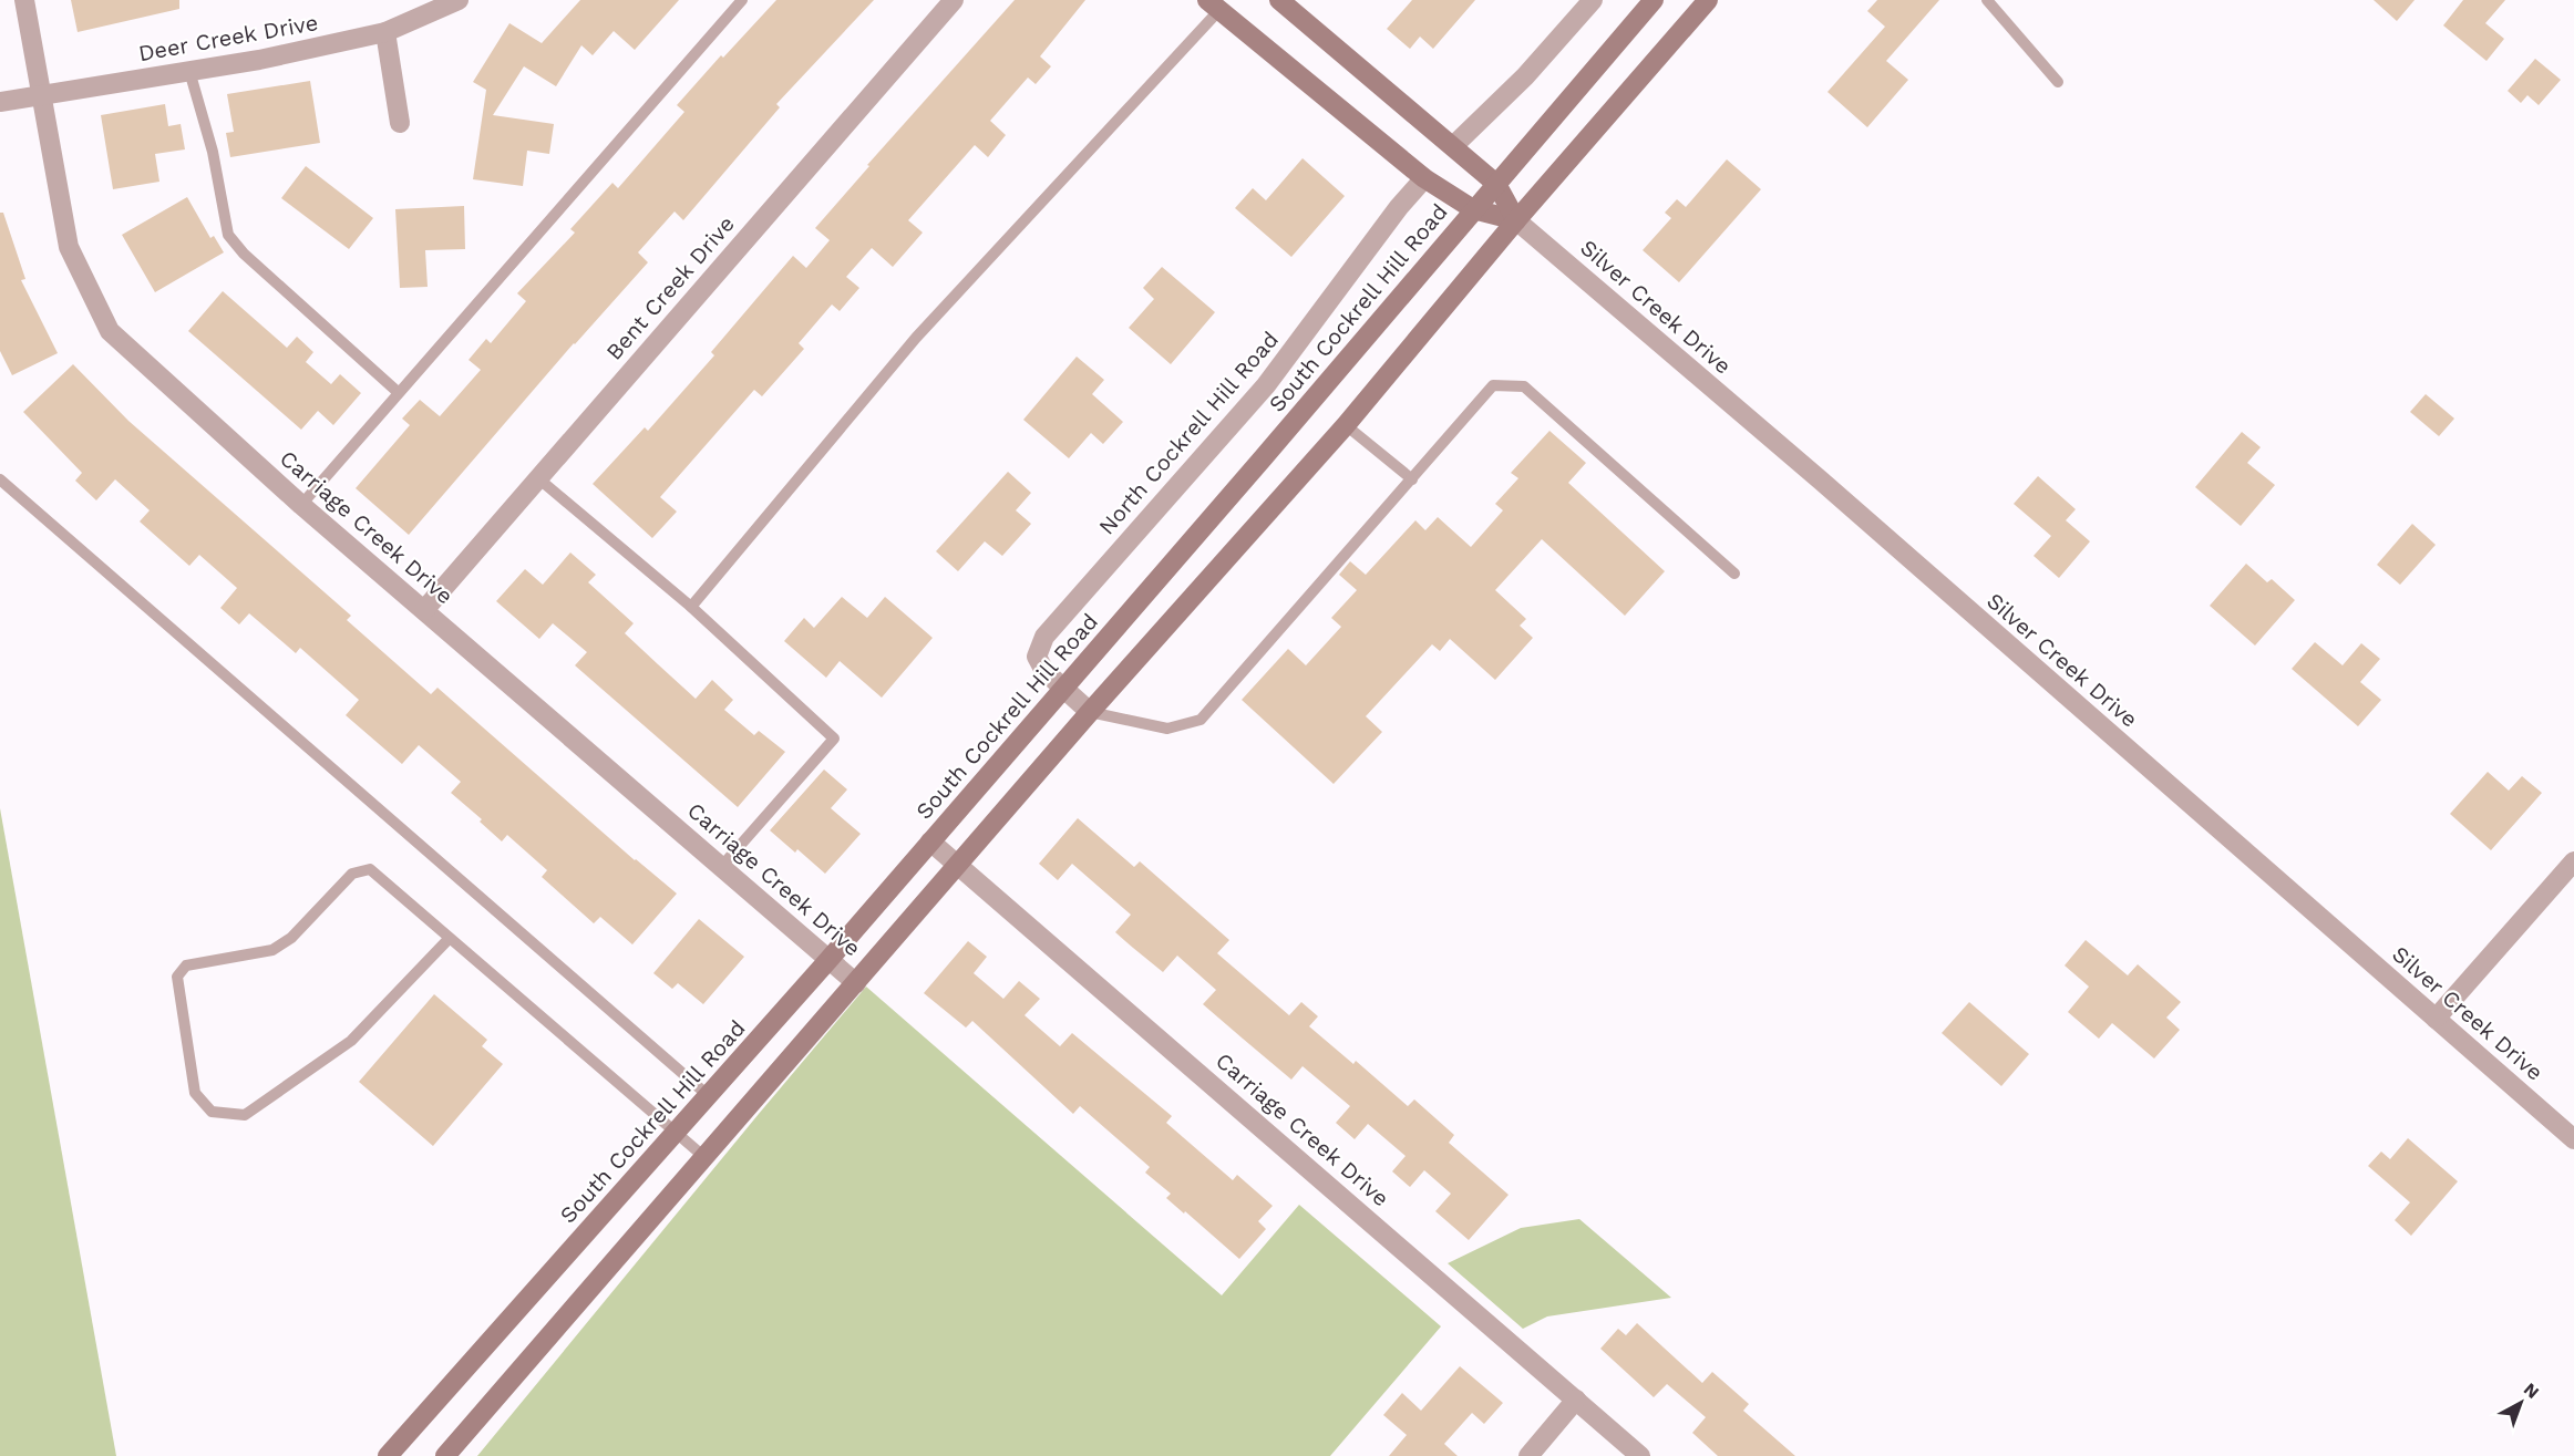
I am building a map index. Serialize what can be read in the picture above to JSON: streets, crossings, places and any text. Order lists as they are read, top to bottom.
{
  "streets": {
    "main road": ["Silver Creek Drive", "South Cockrell Hill Road"],
    "street": [
      "Deer Creek Drive",
      "Bent Creek Drive",
      "North Cockrell Hill Road",
      "Carriage Creek Drive"
    ]
  },
  "crossings": [
    ["Deer Creek Drive", "Carriage Creek Drive"],
    ["Bent Creek Drive", "Carriage Creek Drive"],
    ["Silver Creek Drive", "South Cockrell Hill Road"],
    ["Silver Creek Drive", "North Cockrell Hill Road"],
    ["South Cockrell Hill Road", "North Cockrell Hill Road"],
    ["South Cockrell Hill Road", "Carriage Creek Drive"]
  ],
  "north": "top right"
}
